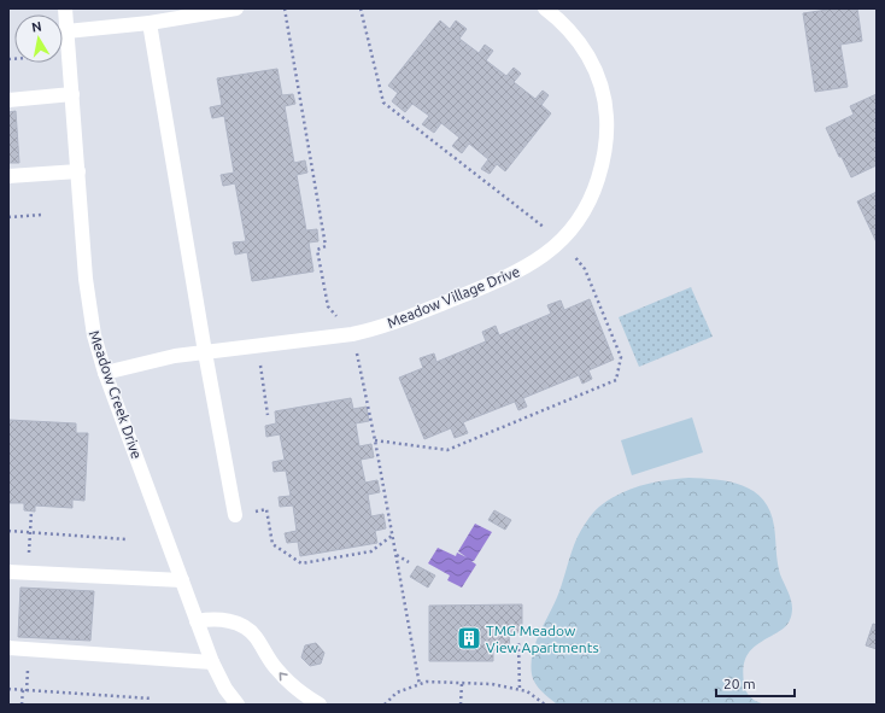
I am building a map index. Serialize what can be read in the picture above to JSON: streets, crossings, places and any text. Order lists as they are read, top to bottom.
{
  "streets": {
    "street": ["Meadow Village Drive", "Meadow Creek Drive"]
  },
  "crossings": [
    ["Meadow Village Drive", "Meadow Creek Drive"]
  ],
  "places": {
    "building": ["TMG Meadow View Apartments"]
  },
  "scale_bar": "20 m",
  "north": "top"
}
